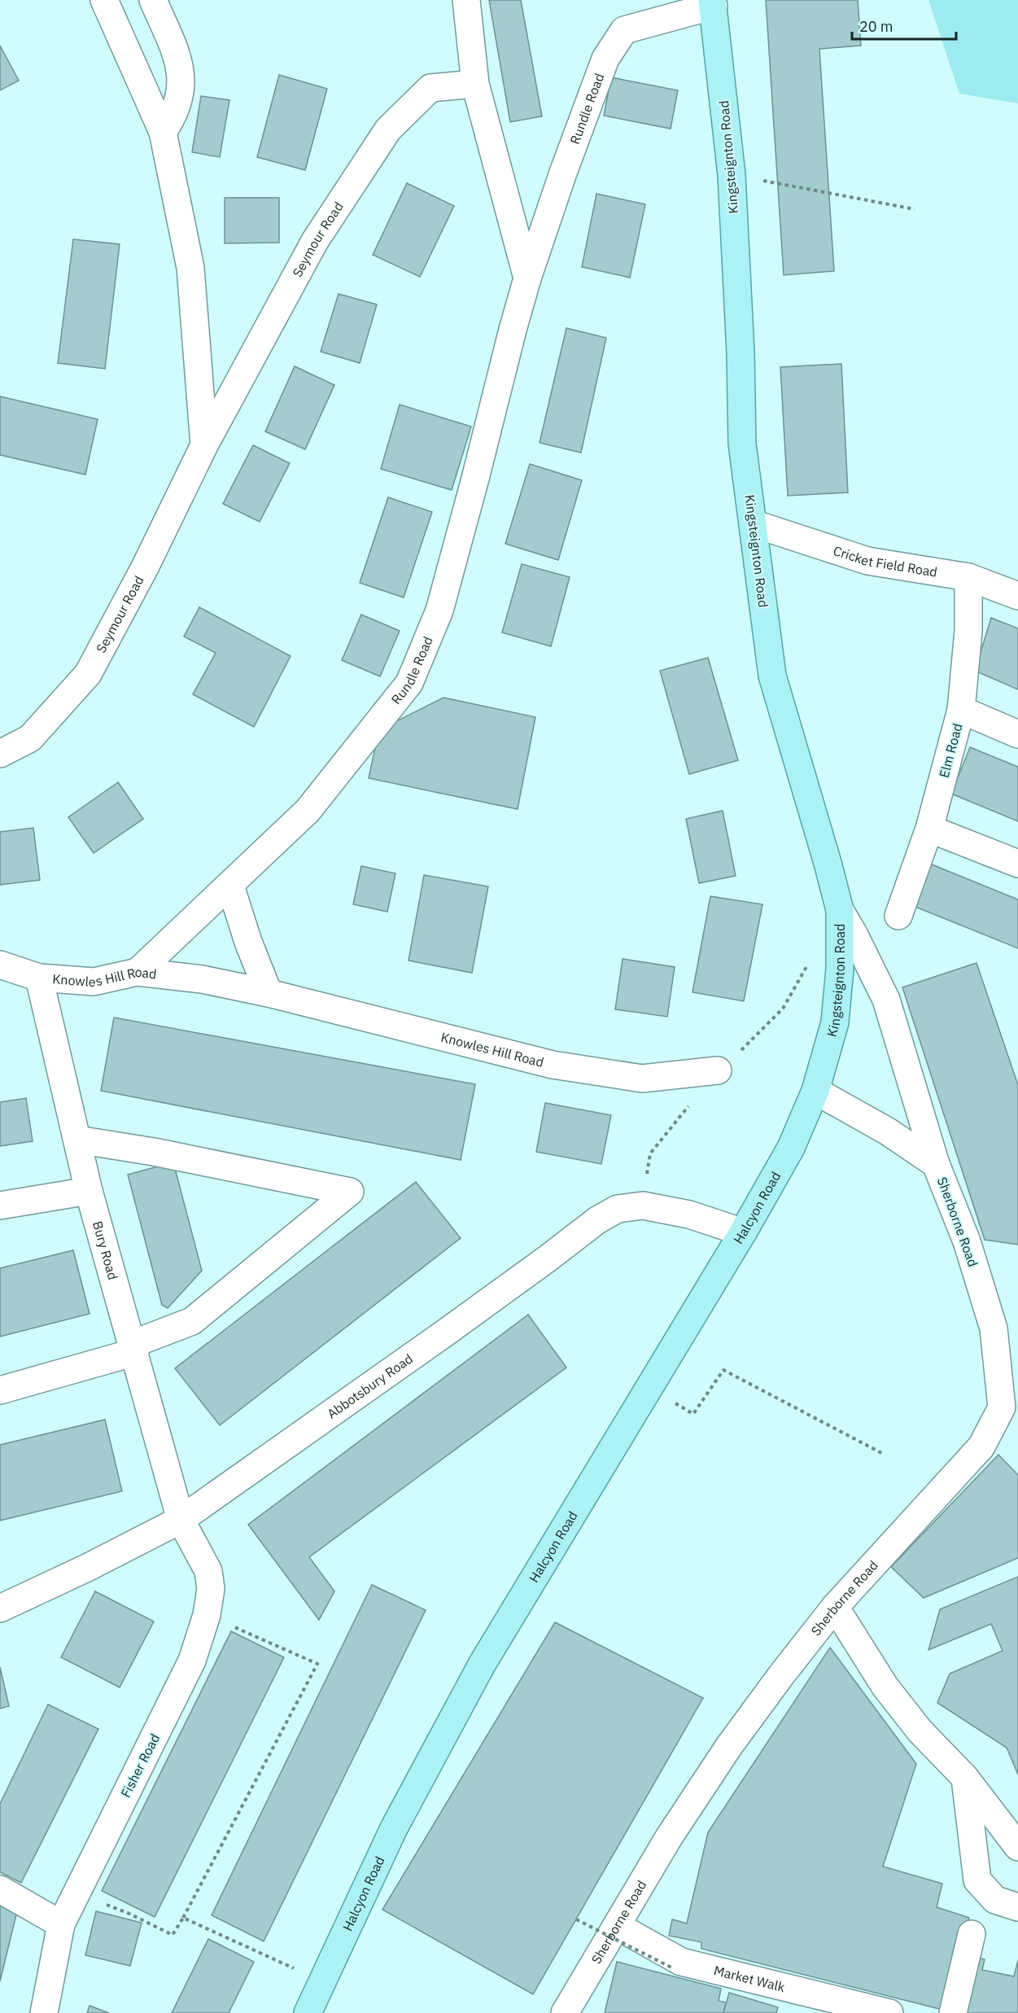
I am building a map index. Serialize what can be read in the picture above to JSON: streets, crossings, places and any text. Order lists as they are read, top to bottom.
{
  "streets": {
    "main road": ["Kingsteignton Road", "Halcyon Road"],
    "street": [
      "Rundle Road",
      "Seymour Road",
      "Cricket Field Road",
      "Elm Road",
      "Knowles Hill Road",
      "Sherborne Road",
      "Bury Road",
      "Abbotsbury Road",
      "Fisher Road",
      "Market Walk"
    ]
  },
  "crossings": [
    ["Rundle Road", "Kingsteignton Road"],
    ["Rundle Road", "Knowles Hill Road"],
    ["Kingsteignton Road", "Cricket Field Road"],
    ["Kingsteignton Road", "Halcyon Road"],
    ["Kingsteignton Road", "Sherborne Road"],
    ["Cricket Field Road", "Elm Road"],
    ["Knowles Hill Road", "Bury Road"],
    ["Halcyon Road", "Sherborne Road"],
    ["Halcyon Road", "Abbotsbury Road"],
    ["Sherborne Road", "Market Walk"],
    ["Bury Road", "Abbotsbury Road"],
    ["Bury Road", "Fisher Road"],
    ["Abbotsbury Road", "Fisher Road"]
  ],
  "scale_bar": "20 m"
}
